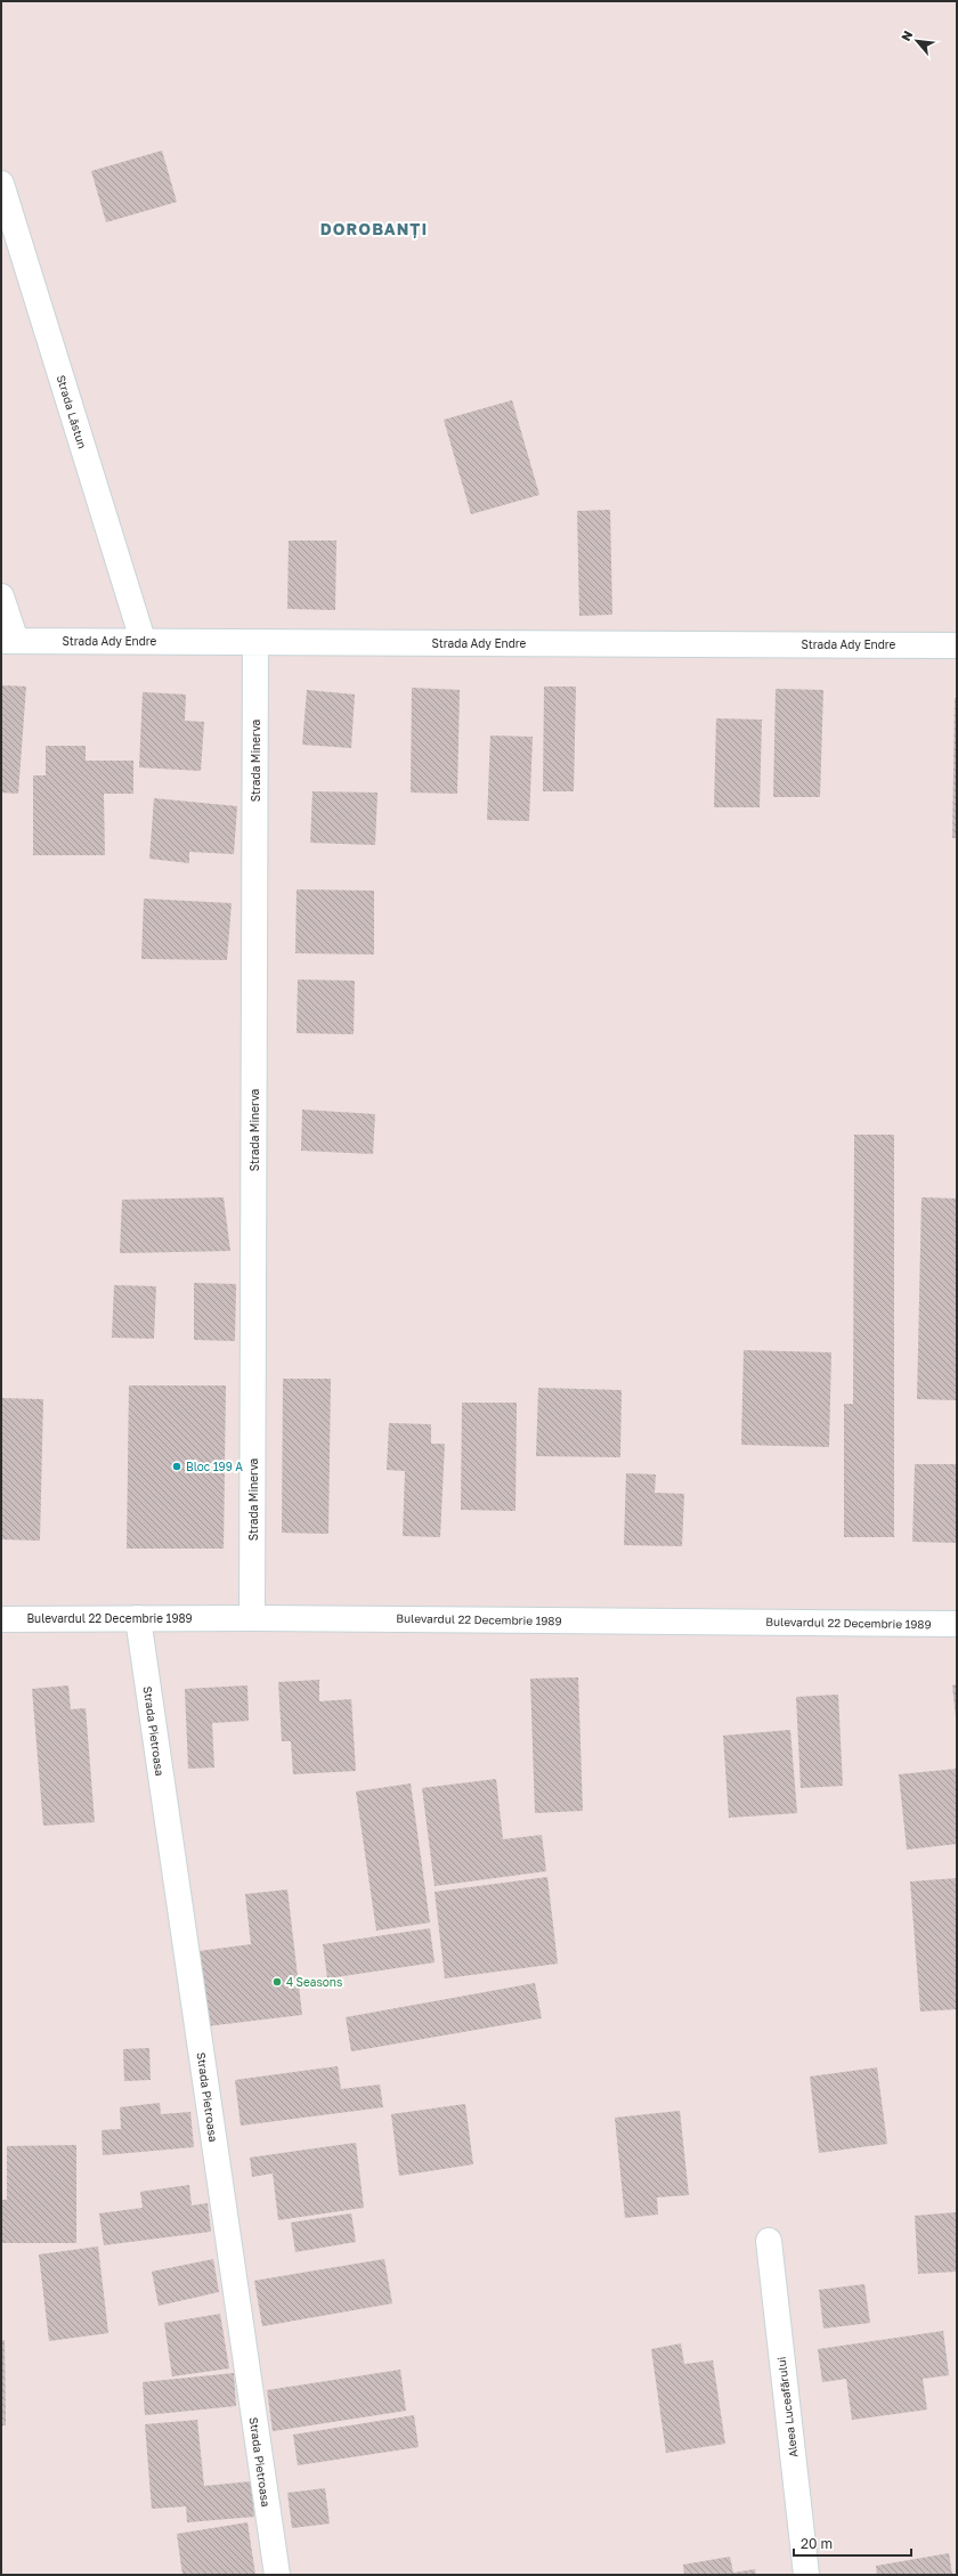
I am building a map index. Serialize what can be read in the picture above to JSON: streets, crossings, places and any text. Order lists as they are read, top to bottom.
{
  "streets": {
    "street": [
      "Strada Lăstun",
      "Strada Ady Endre",
      "Strada Minerva",
      "Bulevardul 22 Decembrie 1989",
      "Strada Pietroasa",
      "Aleea Luceafărului"
    ]
  },
  "crossings": [
    ["Strada Lăstun", "Strada Ady Endre"],
    ["Strada Ady Endre", "Strada Minerva"],
    ["Strada Minerva", "Bulevardul 22 Decembrie 1989"],
    ["Bulevardul 22 Decembrie 1989", "Strada Pietroasa"]
  ],
  "districts": ["DOROBANȚI"],
  "places": ["Bloc 199 A", "4 Seasons"],
  "scale_bar": "20 m",
  "north": "top left"
}
